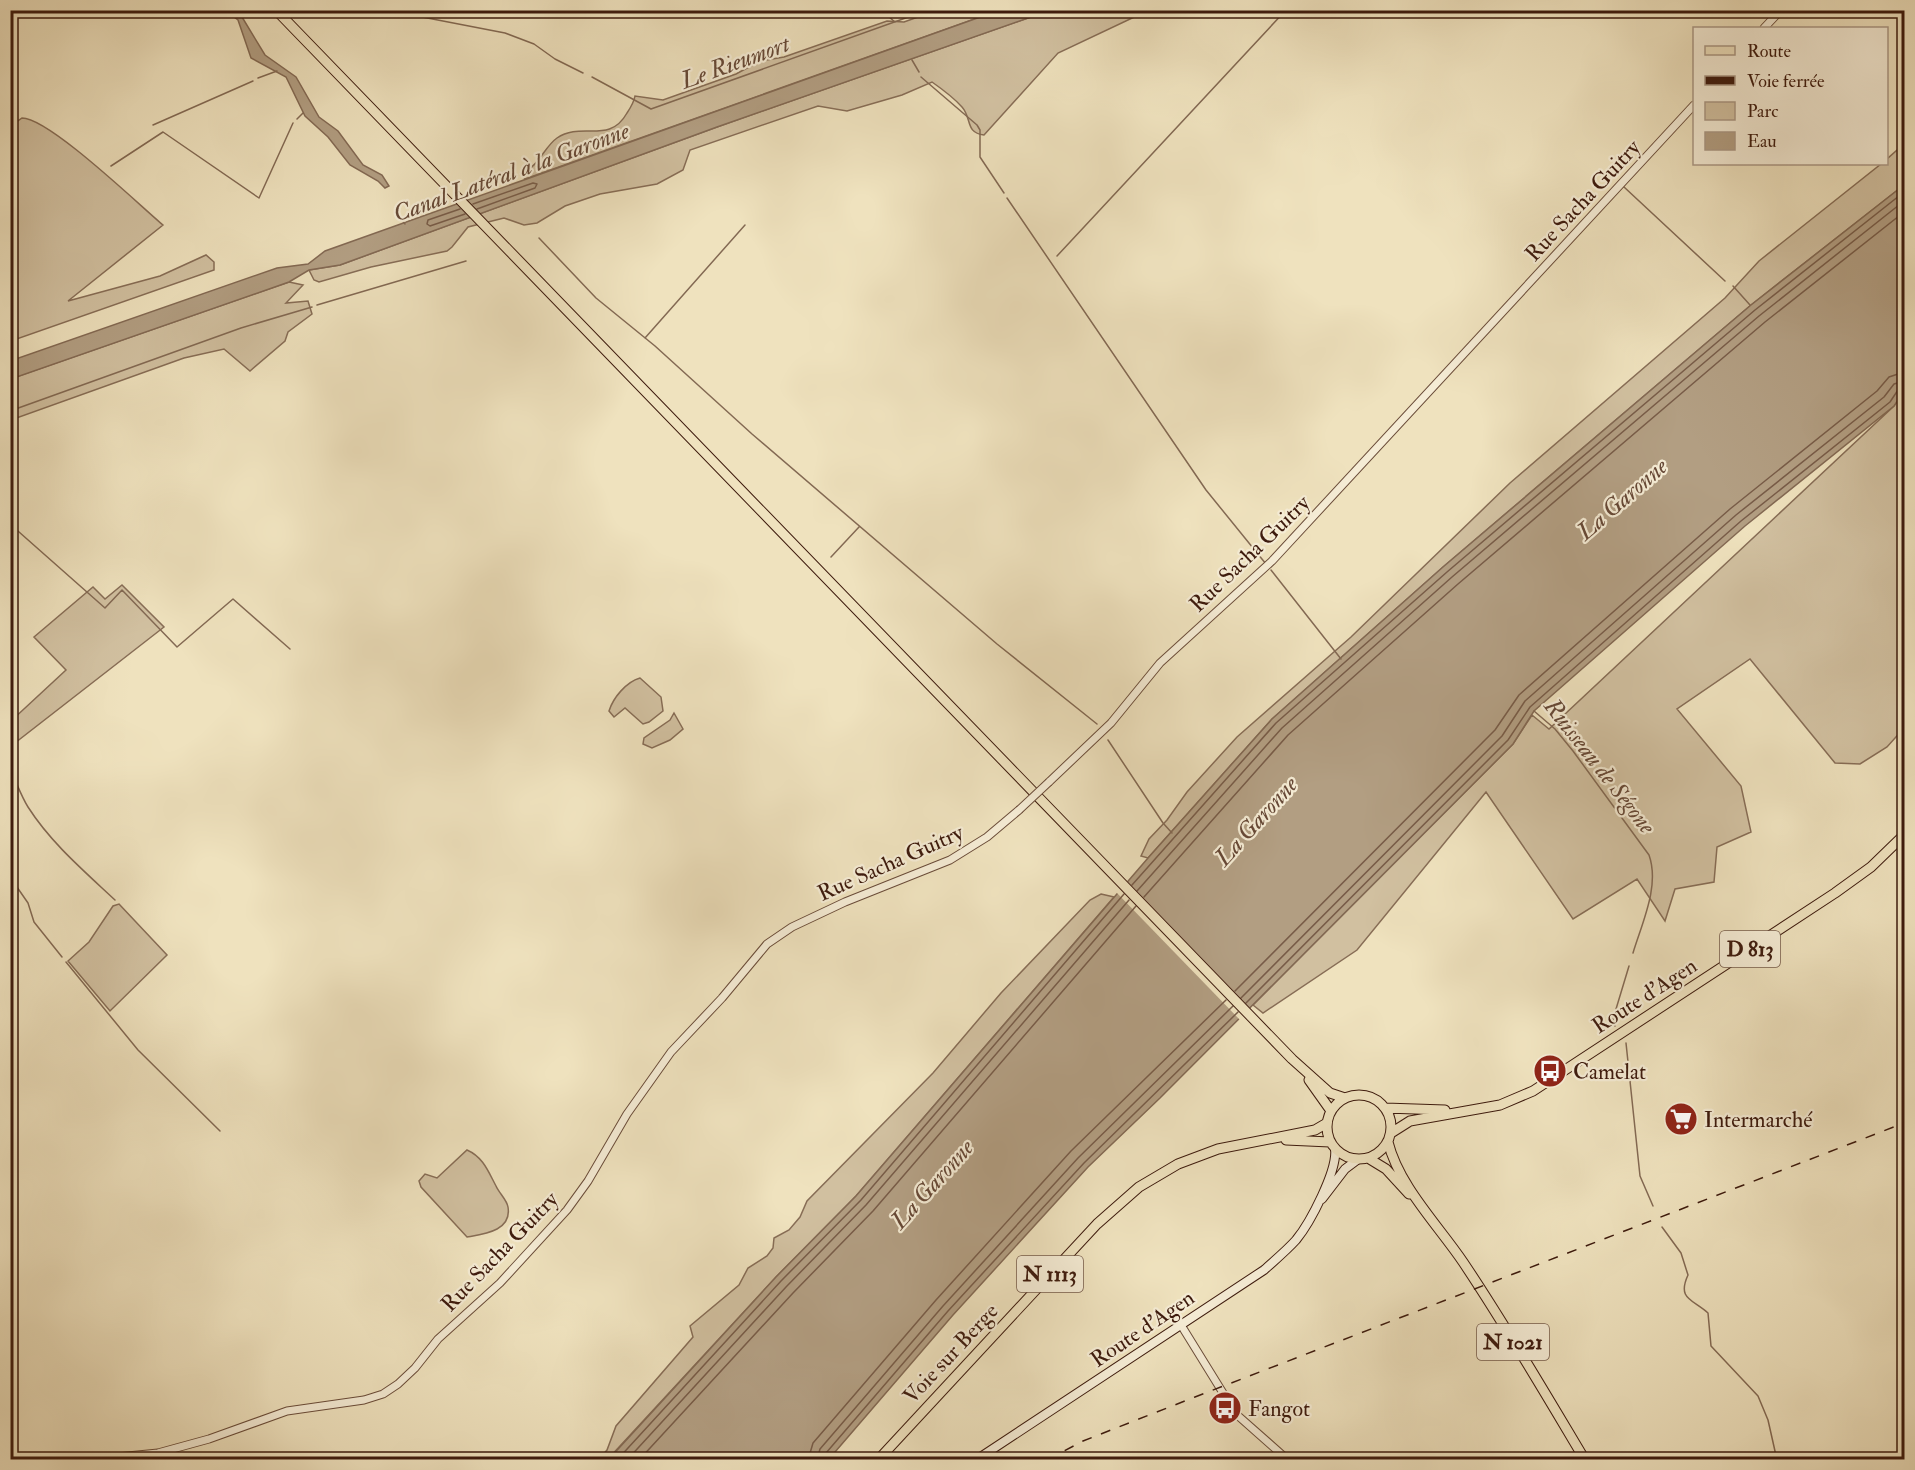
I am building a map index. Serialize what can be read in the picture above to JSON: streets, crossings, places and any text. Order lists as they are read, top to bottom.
{
  "streets": {
    "main road": [
      "D 813",
      "Route d'Agen",
      "N 1113",
      "N 1021",
      "Voie sur Berge"
    ],
    "street": ["Rue Sacha Guitry"]
  },
  "crossings": [
    ["Route d'Agen", "N 1113"],
    ["Route d'Agen", "N 1021"],
    ["N 1113", "N 1021"],
    ["N 1113", "Voie sur Berge"]
  ],
  "water": [
    "Le Rieumort",
    "Canal Latéral à la Garonne",
    "La Garonne",
    "Ruisseau de Ségone"
  ],
  "places": {
    "bus stop": ["Camelat", "Fangot"],
    "supermarket": ["Intermarché"]
  },
  "legend": [
    "Route",
    "Voie ferrée",
    "Parc",
    "Eau"
  ]
}
